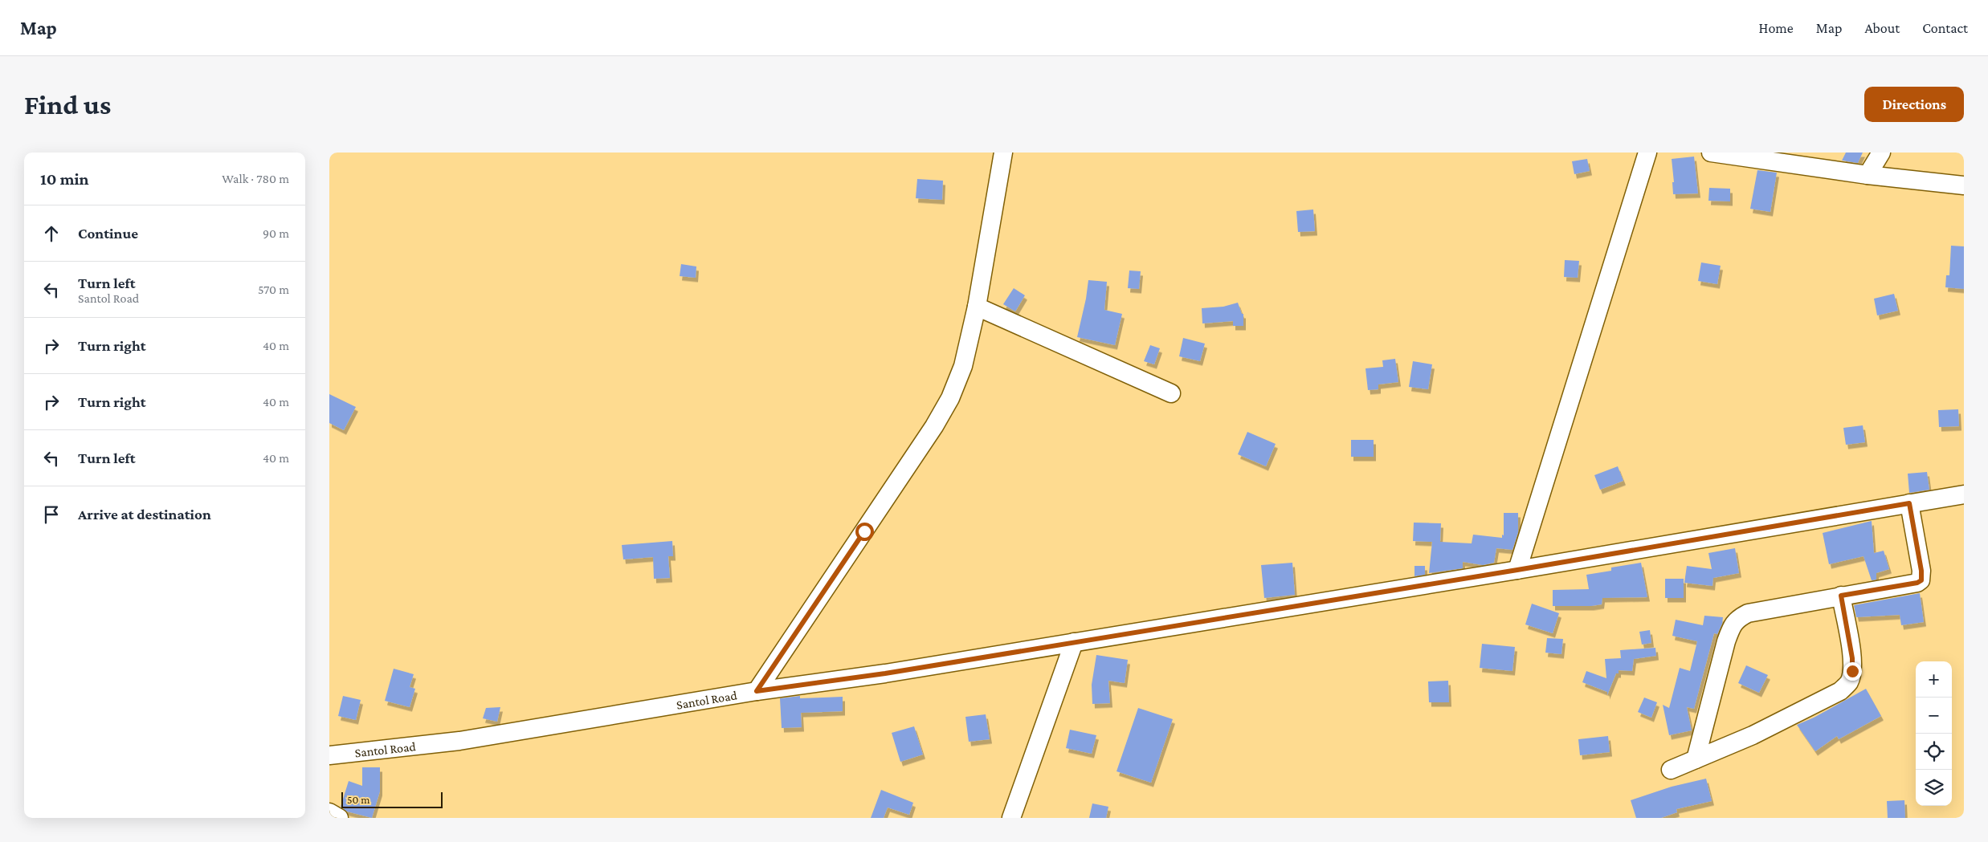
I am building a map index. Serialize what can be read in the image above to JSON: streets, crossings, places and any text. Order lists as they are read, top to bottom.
{
  "streets": {
    "street": ["Santol Road"]
  },
  "scale_bar": "50 m",
  "page": {
    "header": "Map",
    "nav": [
      "Home",
      "Map",
      "About",
      "Contact"
    ],
    "buttons": "Directions",
    "title": "Find us",
    "heading": ["10 min", "Walk · 780 m"],
    "list": [
      ["Continue", "90 m"],
      ["Turn left", "Santol Road", "570 m"],
      ["Turn right", "40 m"],
      ["Turn right", "40 m"],
      ["Turn left", "40 m"],
      "Arrive at destination"
    ],
    "map_buttons": ["+", "−"],
    "scale": "50 m"
  }
}
